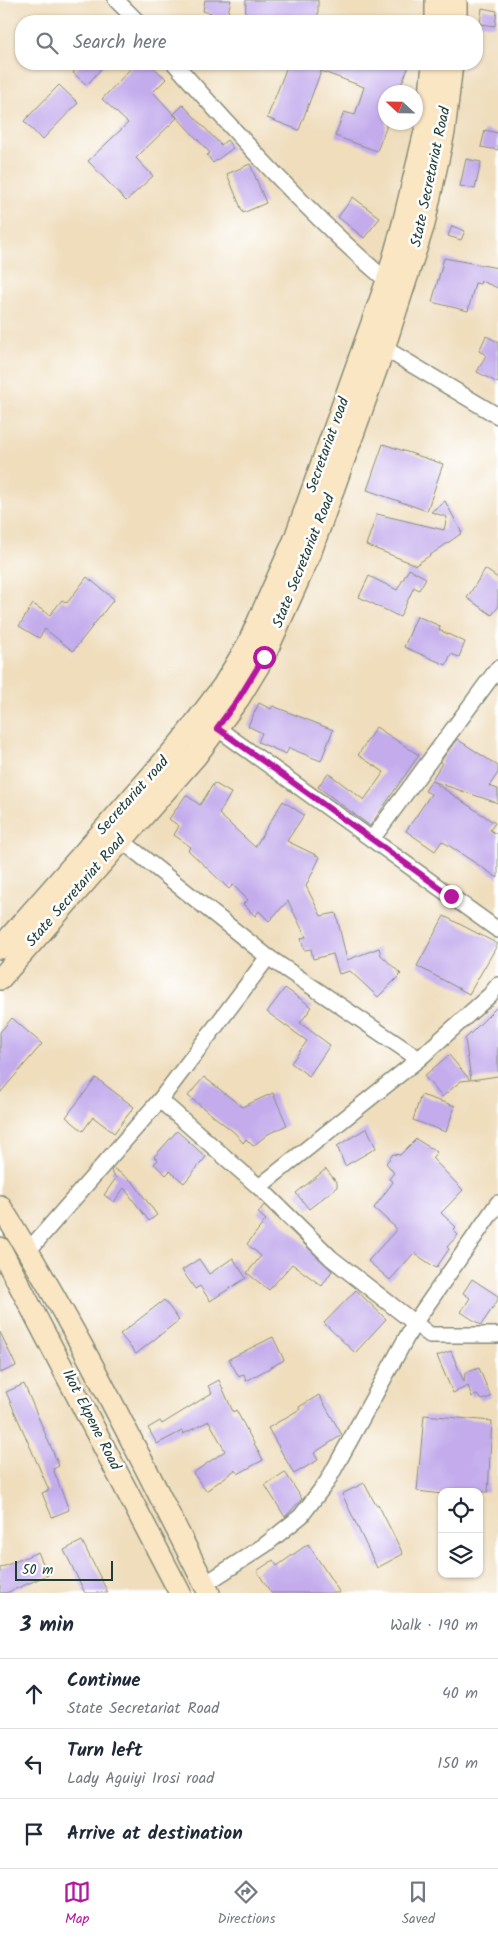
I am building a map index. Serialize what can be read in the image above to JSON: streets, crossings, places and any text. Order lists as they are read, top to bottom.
{
  "streets": {
    "street": ["State Secretariat Road", "Secretariat road", "Ikot Ekpene Road"]
  },
  "scale_bar": "50 m",
  "north": "left",
  "page": {
    "search": "Search here",
    "scale": "50 m",
    "heading": ["3 min", "Walk · 190 m"],
    "list": [
      ["Continue", "State Secretariat Road", "40 m"],
      ["Turn left", "Lady Aguiyi Irosi road", "150 m"],
      "Arrive at destination"
    ],
    "nav": ["Map", "Directions", "Saved"]
  }
}
